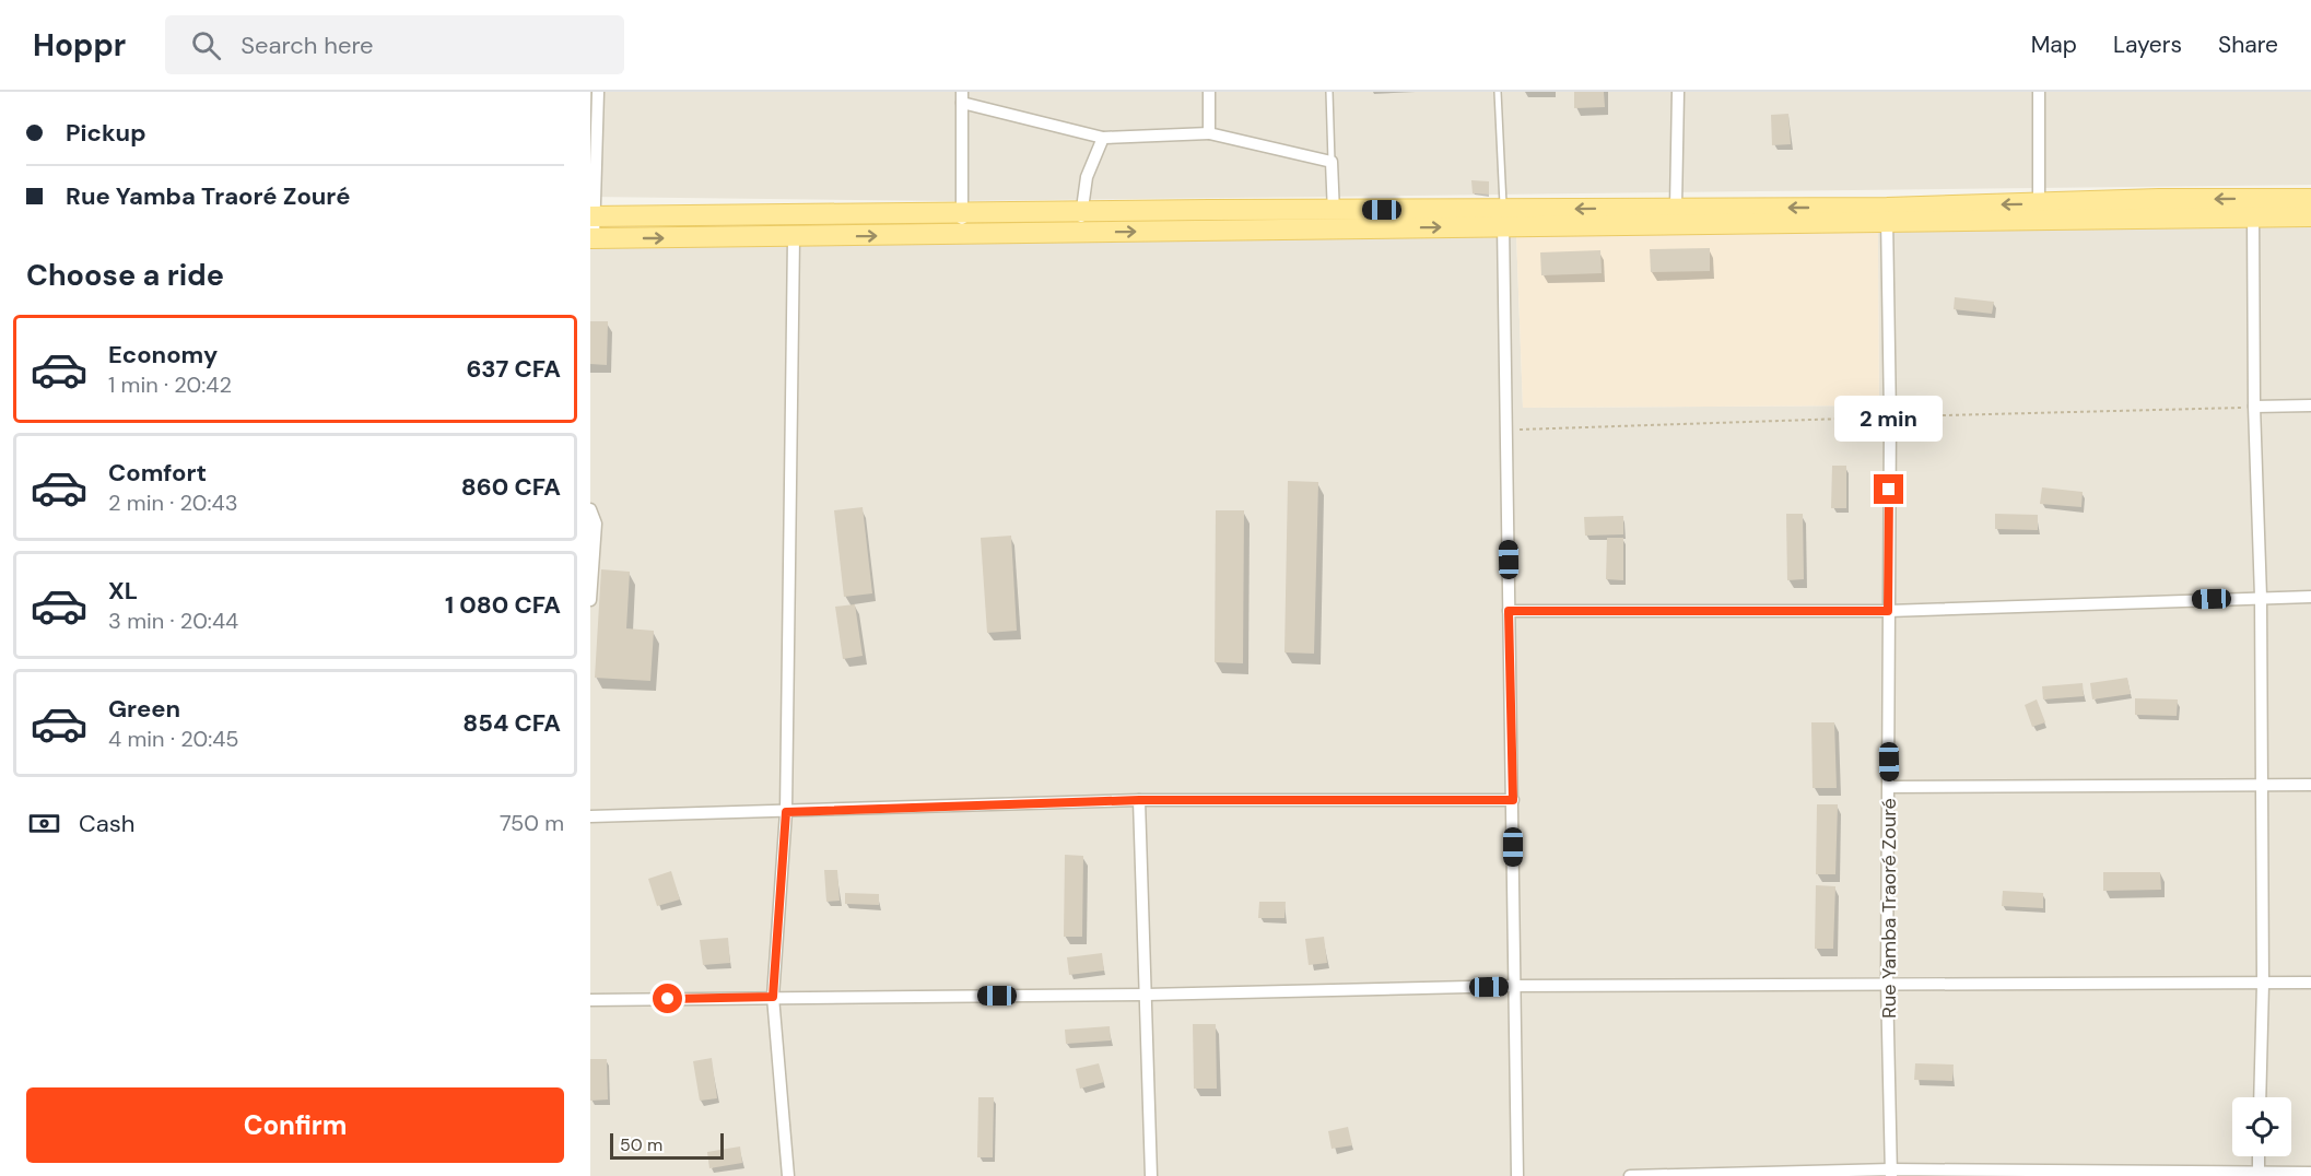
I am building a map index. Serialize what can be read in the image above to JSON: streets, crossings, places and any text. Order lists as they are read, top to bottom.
{
  "streets": {
    "street": ["Rue Yamba Traoré Zouré"]
  },
  "scale_bar": "50 m",
  "page": {
    "header": "Hoppr",
    "search": "Search here",
    "nav": ["Map", "Layers", "Share"],
    "banner": ["Pickup", "Rue Yamba Traoré Zouré"],
    "heading": "Choose a ride",
    "list": [
      {
        "name": "Economy",
        "note": "1 min · 20:42",
        "value": "637 CFA"
      },
      {
        "name": "Comfort",
        "note": "2 min · 20:43",
        "value": "860 CFA"
      },
      {
        "name": "XL",
        "note": "3 min · 20:44",
        "value": "1 080 CFA"
      },
      {
        "name": "Green",
        "note": "4 min · 20:45",
        "value": "854 CFA"
      }
    ],
    "bubble": "2 min",
    "pay": ["Cash", "750 m"],
    "buttons": "Confirm",
    "scale": "50 m"
  }
}
